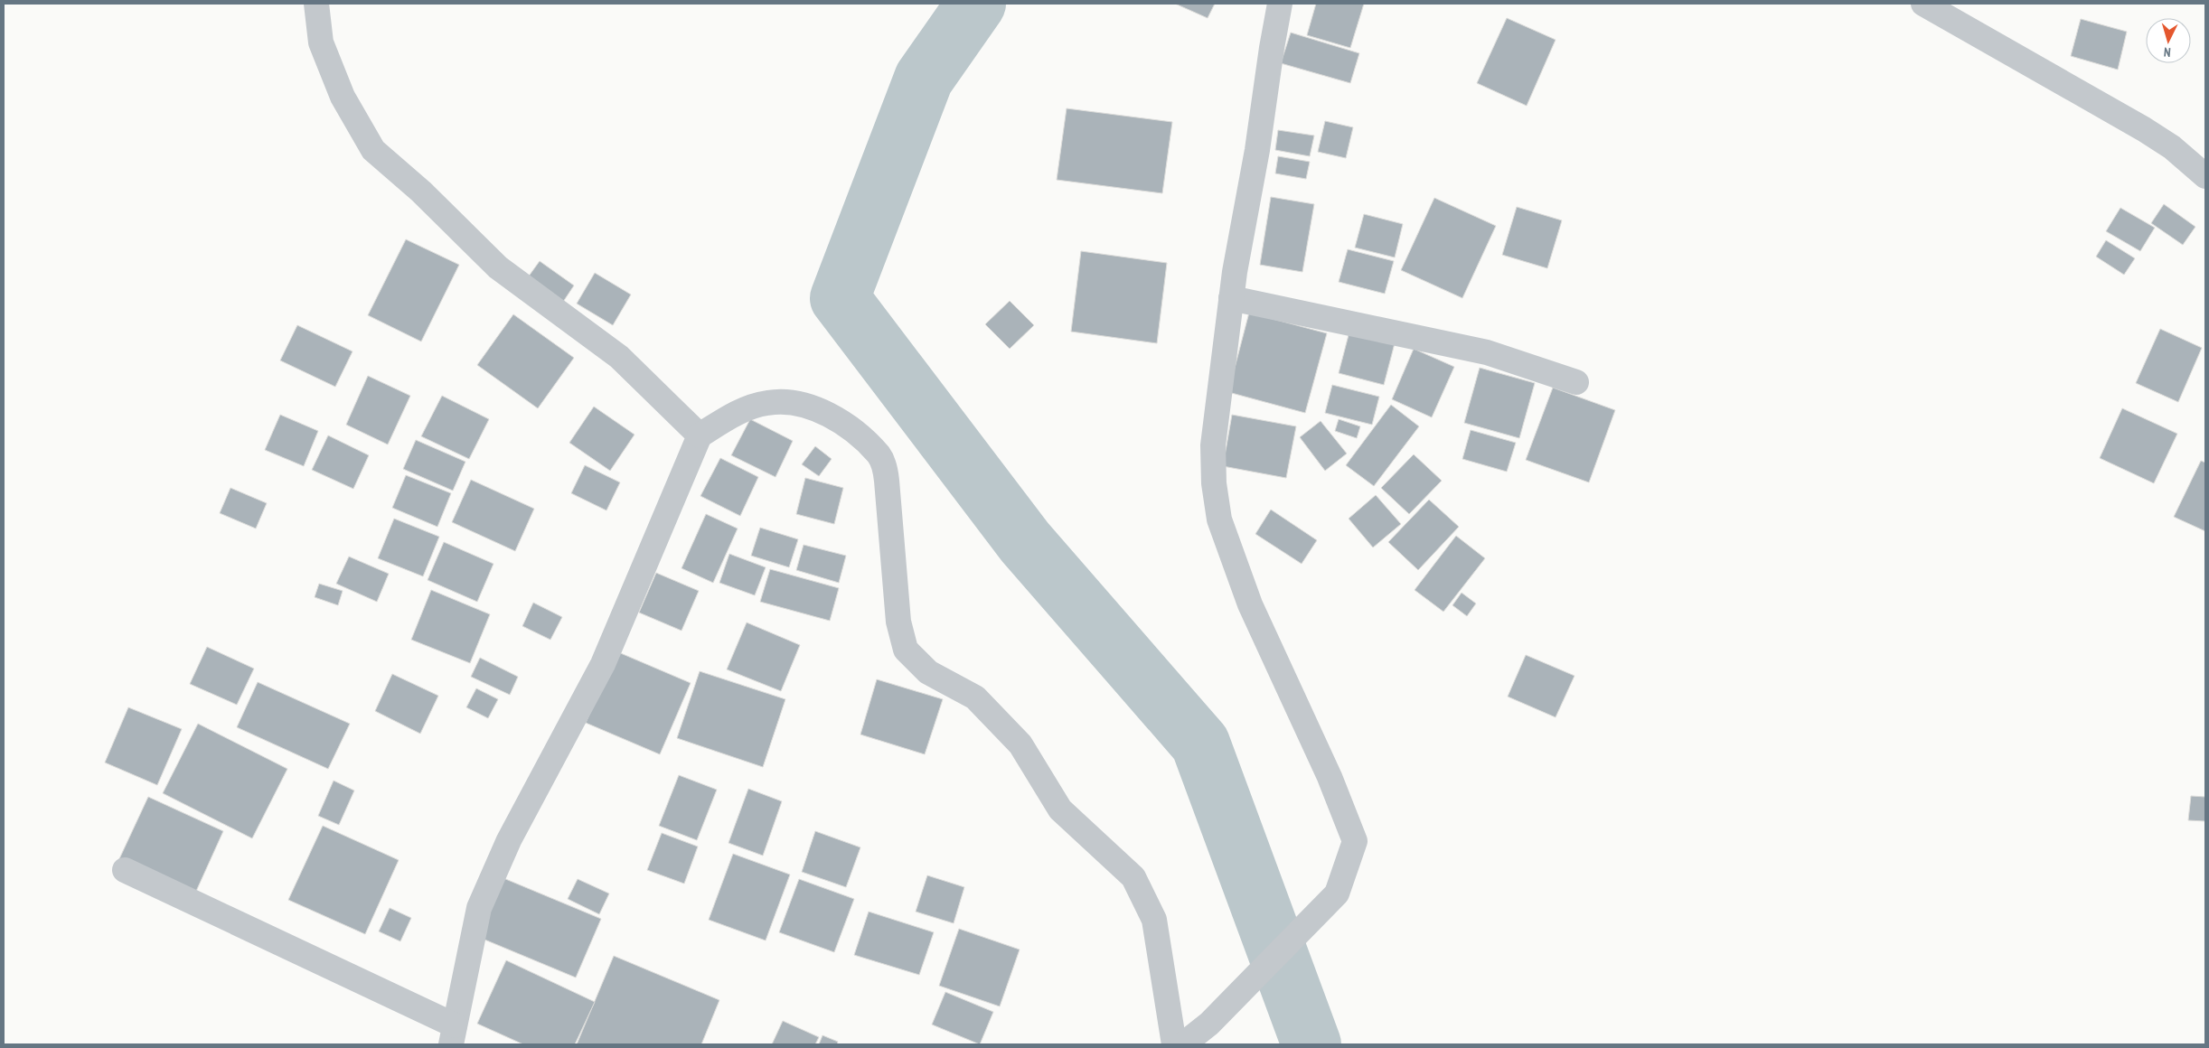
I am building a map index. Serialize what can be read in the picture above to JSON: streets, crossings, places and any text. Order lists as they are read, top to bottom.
{
  "north": "bottom"
}
